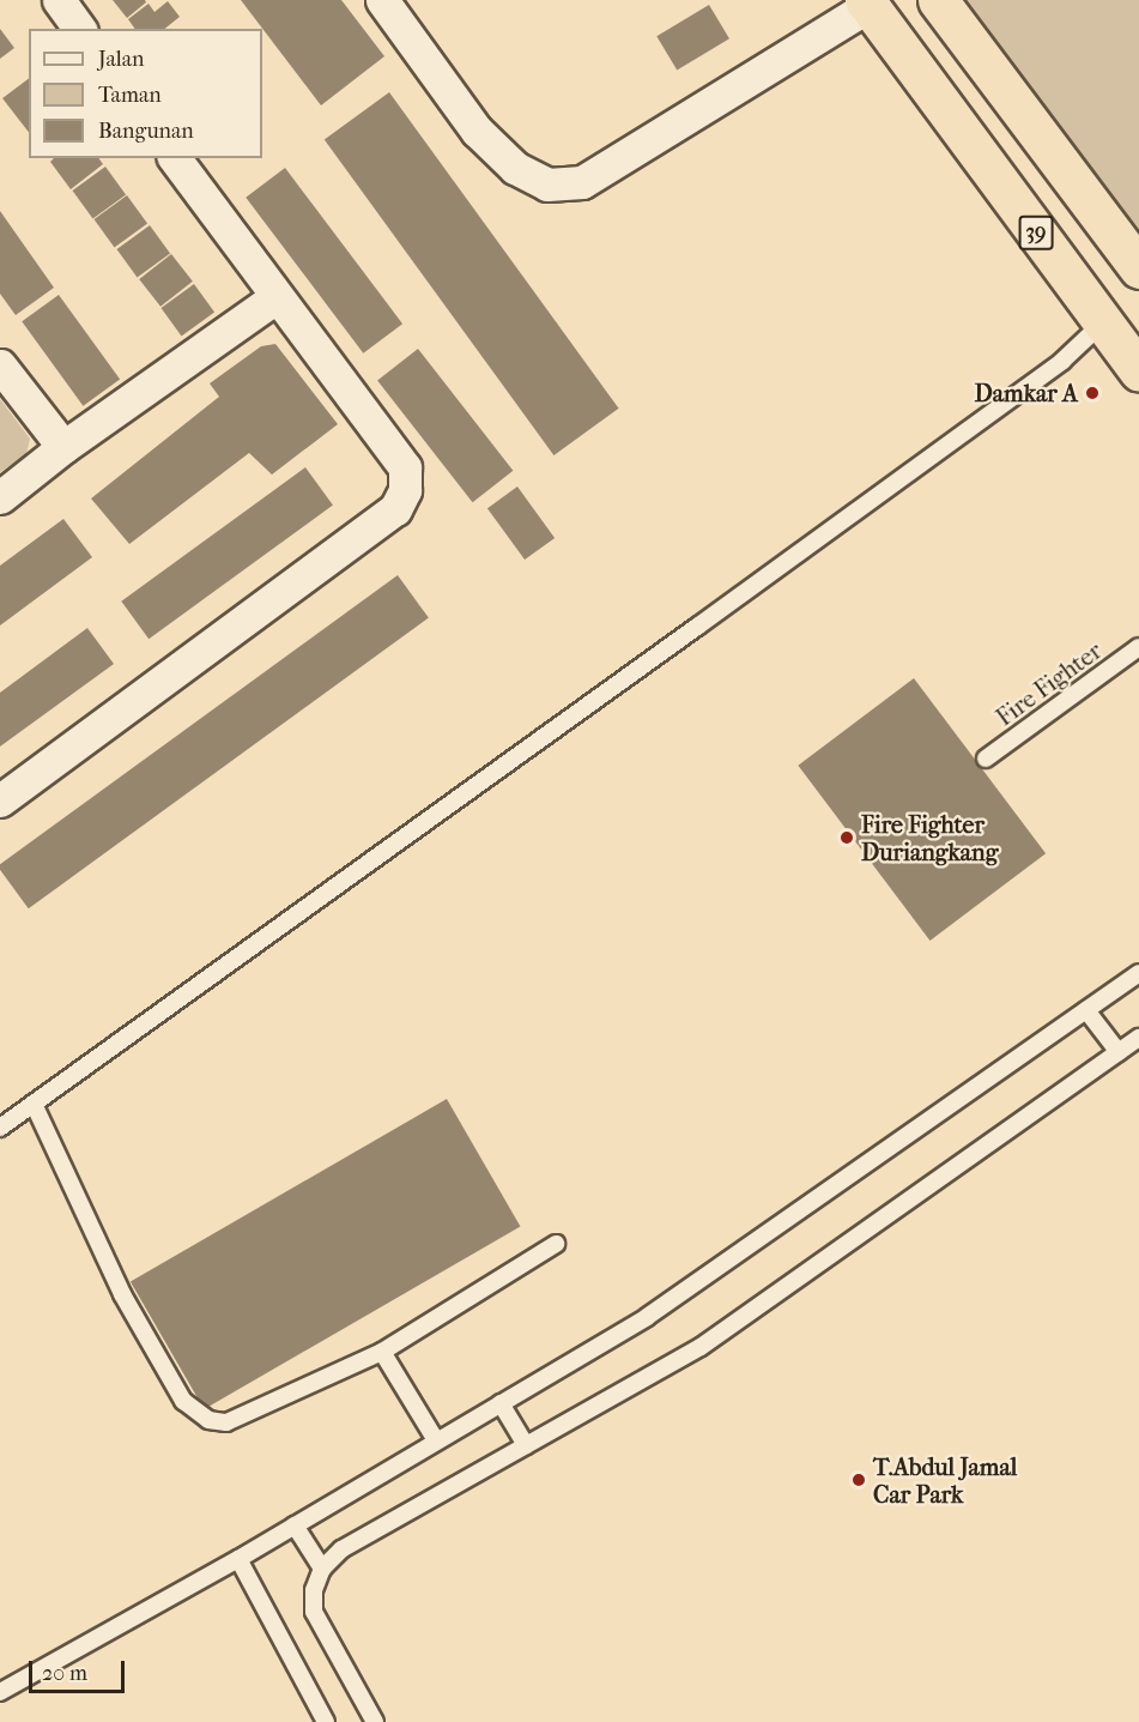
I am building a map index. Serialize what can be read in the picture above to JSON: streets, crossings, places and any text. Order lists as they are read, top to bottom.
{
  "streets": {
    "highway": ["39"],
    "lane": ["Fire Fighter"]
  },
  "places": ["Damkar A", "Fire Fighter Duriangkang", "T.Abdul Jamal Car Park"],
  "legend": ["Jalan", "Taman", "Bangunan"],
  "scale_bar": "20 m"
}
